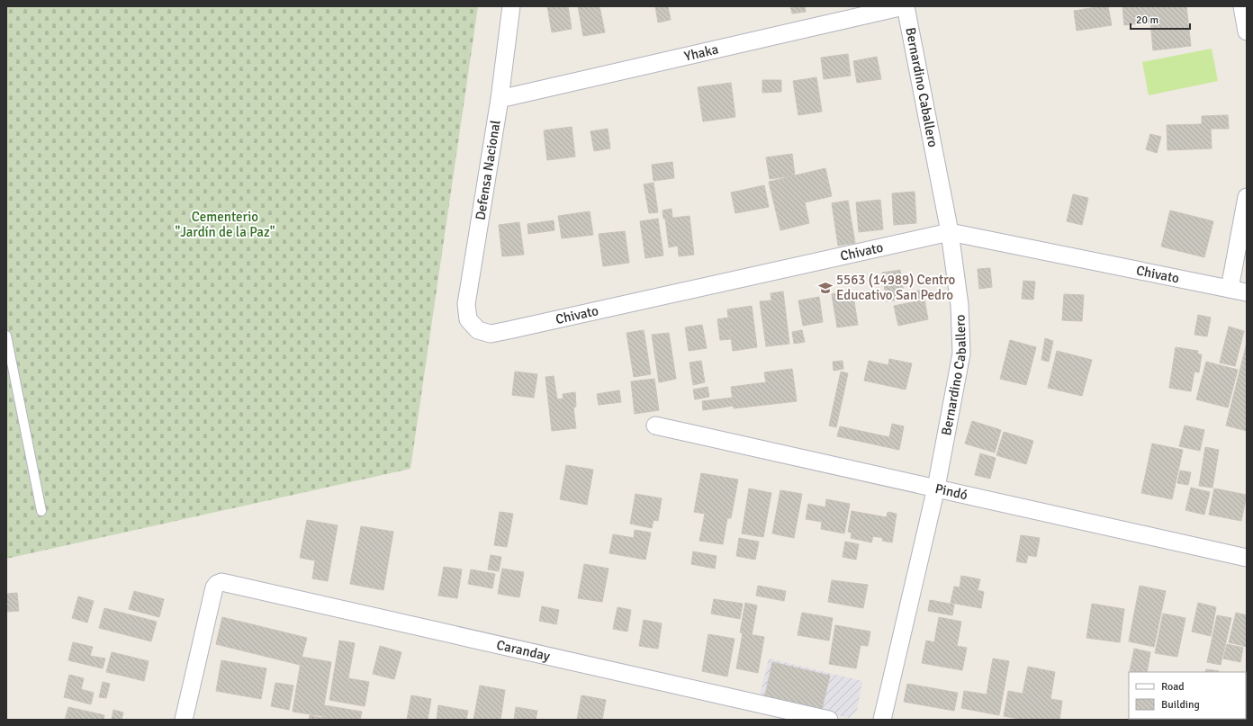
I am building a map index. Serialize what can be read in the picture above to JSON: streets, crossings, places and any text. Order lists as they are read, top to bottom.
{
  "streets": {
    "street": [
      "Yhaka",
      "Bernardino Caballero",
      "Defensa Nacional",
      "Chivato",
      "Pindó",
      "Caranday"
    ]
  },
  "crossings": [
    ["Yhaka", "Bernardino Caballero"],
    ["Yhaka", "Defensa Nacional"],
    ["Bernardino Caballero", "Chivato"],
    ["Bernardino Caballero", "Pindó"],
    ["Defensa Nacional", "Chivato"]
  ],
  "parks": ["Cementerio \"Jardín de la Paz\""],
  "places": {
    "school or university": ["5563 (14989) Centro Educativo San Pedro"]
  },
  "legend": ["Road", "Building"],
  "scale_bar": "20 m"
}
